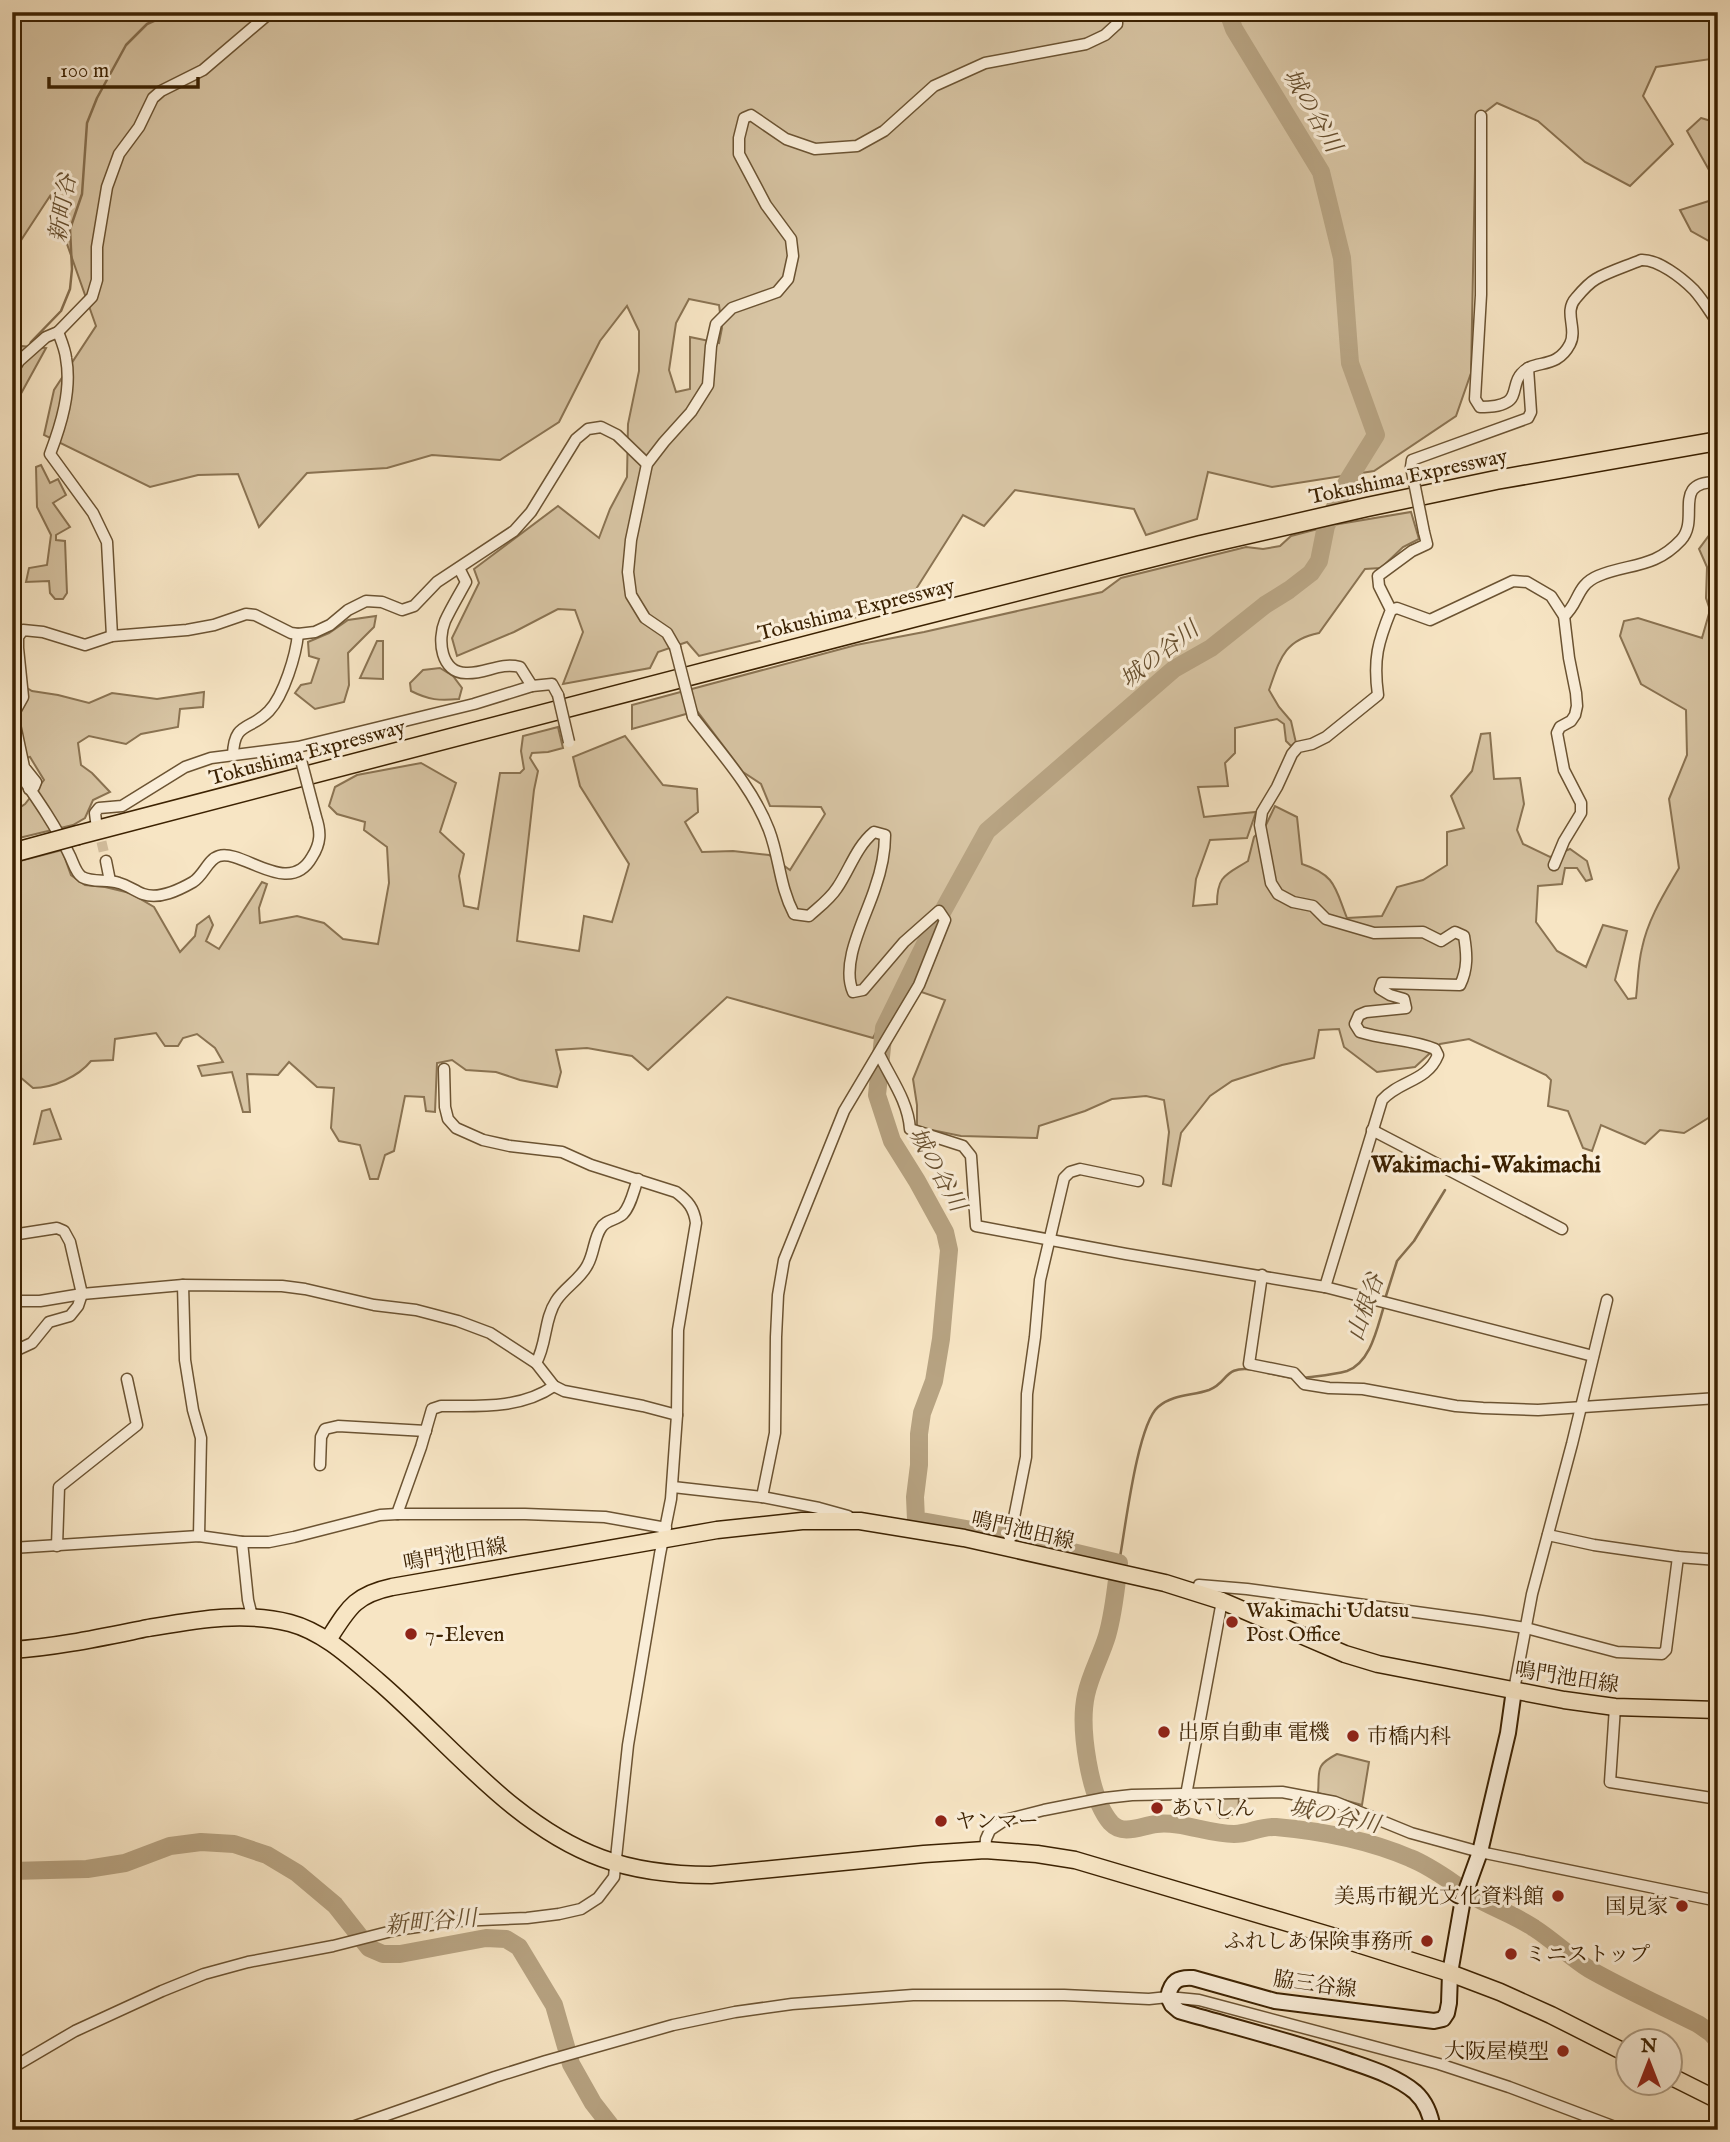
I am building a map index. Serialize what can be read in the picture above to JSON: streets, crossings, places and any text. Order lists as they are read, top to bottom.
{
  "streets": {
    "highway": ["Tokushima Expressway"],
    "main road": ["鳴門池田線", "脇三谷線"]
  },
  "crossings": [
    ["鳴門池田線", "脇三谷線"]
  ],
  "districts": ["Wakimachi-Wakimachi"],
  "water": [
    "城の谷川",
    "新町谷",
    "山根谷",
    "新町谷川"
  ],
  "places": [
    "Wakimachi Udatsu Post Office",
    "7-Eleven",
    "出原自動車 電機",
    "市橋内科",
    "あいしん",
    "ヤンマー",
    "美馬市観光文化資料館",
    "国見家",
    "ふれしあ保険事務所",
    "ミニストップ",
    "大阪屋模型"
  ],
  "scale_bar": "100 m",
  "north": "top"
}
